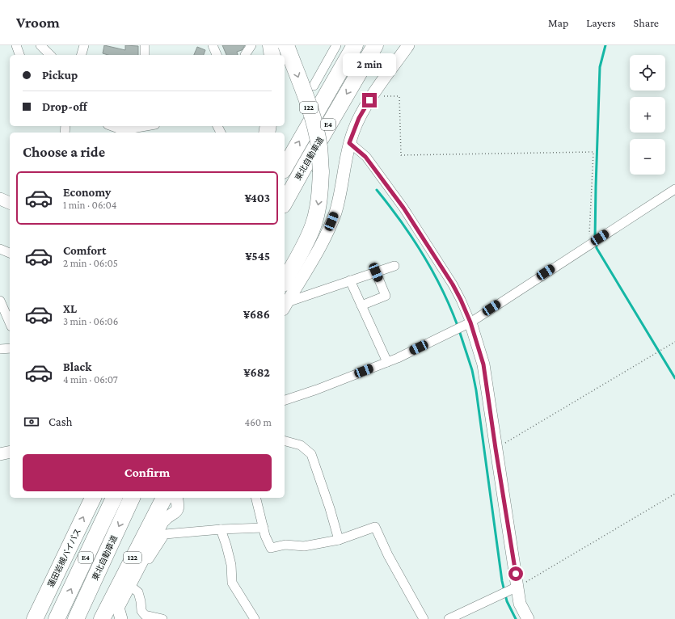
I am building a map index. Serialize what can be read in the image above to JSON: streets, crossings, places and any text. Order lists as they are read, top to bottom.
{
  "streets": {
    "highway": [
      "122",
      "E4",
      "東北自動車道",
      "蓮田岩槻バイパス"
    ]
  },
  "page": {
    "header": "Vroom",
    "nav": ["Map", "Layers", "Share"],
    "bubble": "2 min",
    "map_buttons": ["+", "−"],
    "banner": ["Pickup", "Drop-off"],
    "heading": "Choose a ride",
    "list": [
      {
        "name": "Economy",
        "note": "1 min · 06:04",
        "value": "¥403"
      },
      {
        "name": "Comfort",
        "note": "2 min · 06:05",
        "value": "¥545"
      },
      {
        "name": "XL",
        "note": "3 min · 06:06",
        "value": "¥686"
      },
      {
        "name": "Black",
        "note": "4 min · 06:07",
        "value": "¥682"
      }
    ],
    "pay": ["Cash", "460 m"],
    "buttons": "Confirm"
  }
}
